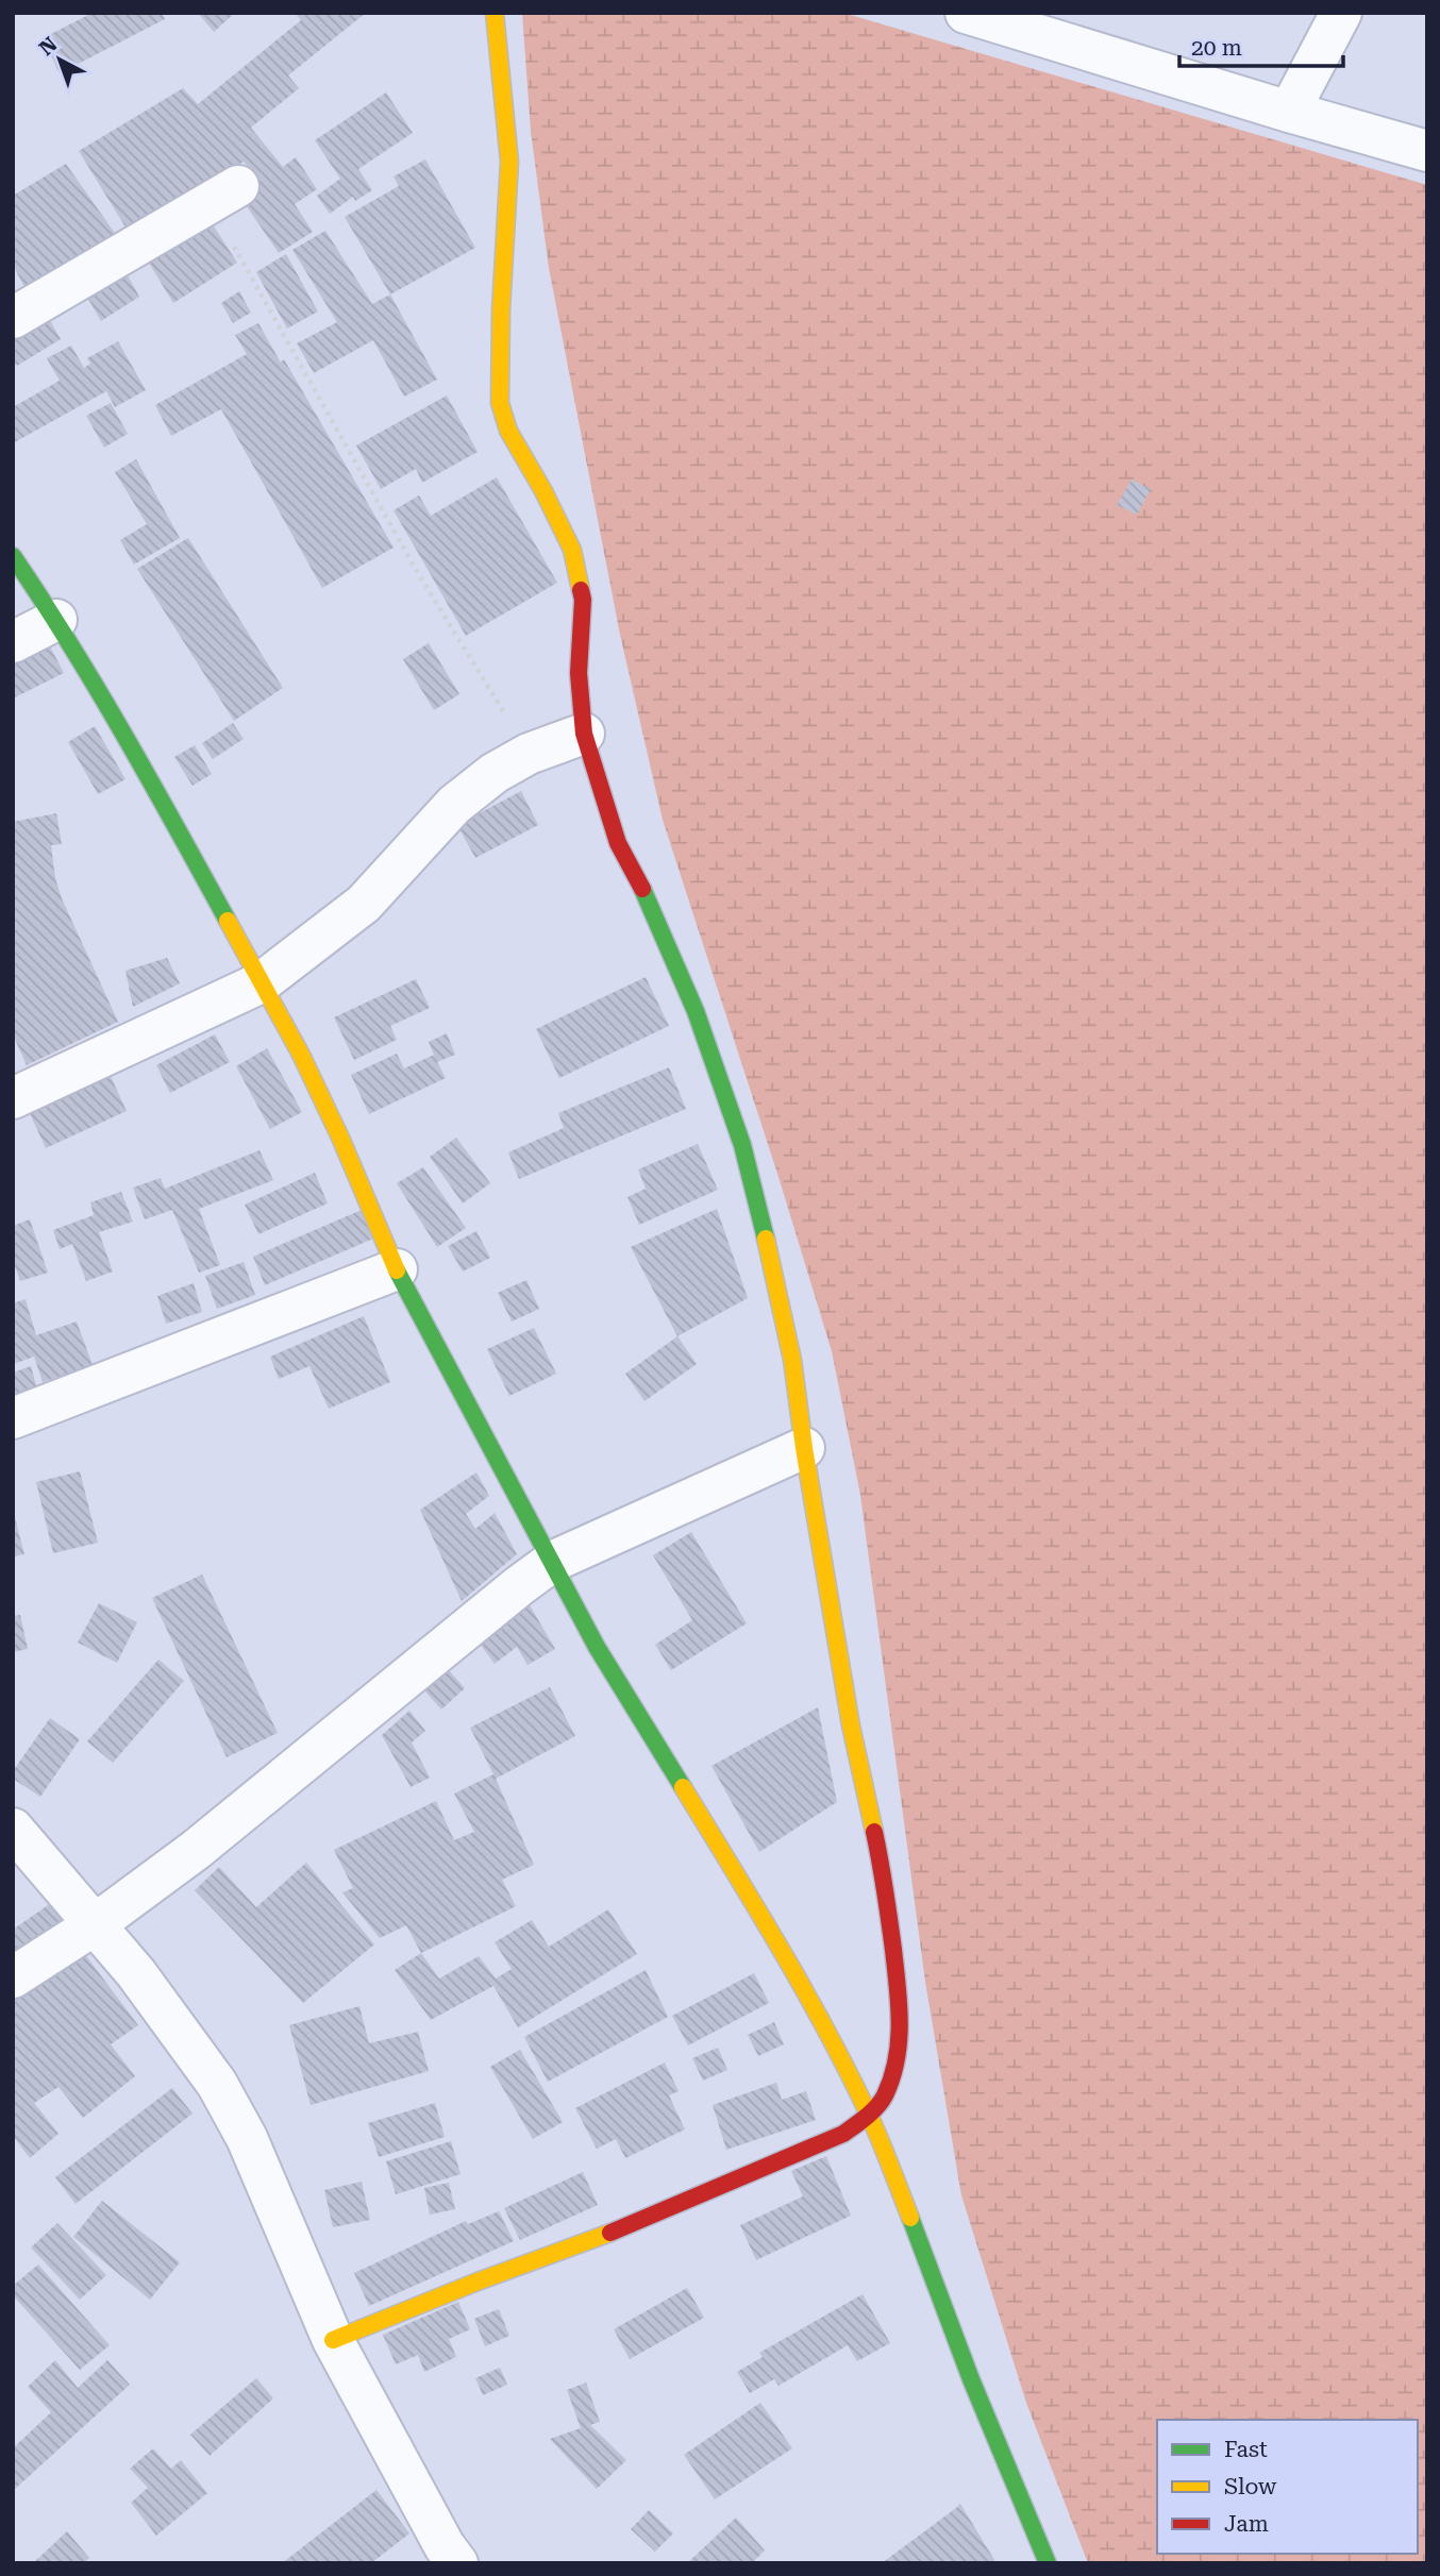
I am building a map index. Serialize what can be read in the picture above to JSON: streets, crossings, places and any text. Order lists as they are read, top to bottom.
{
  "legend": ["Fast", "Slow", "Jam"],
  "scale_bar": "20 m",
  "north": "top left"
}
